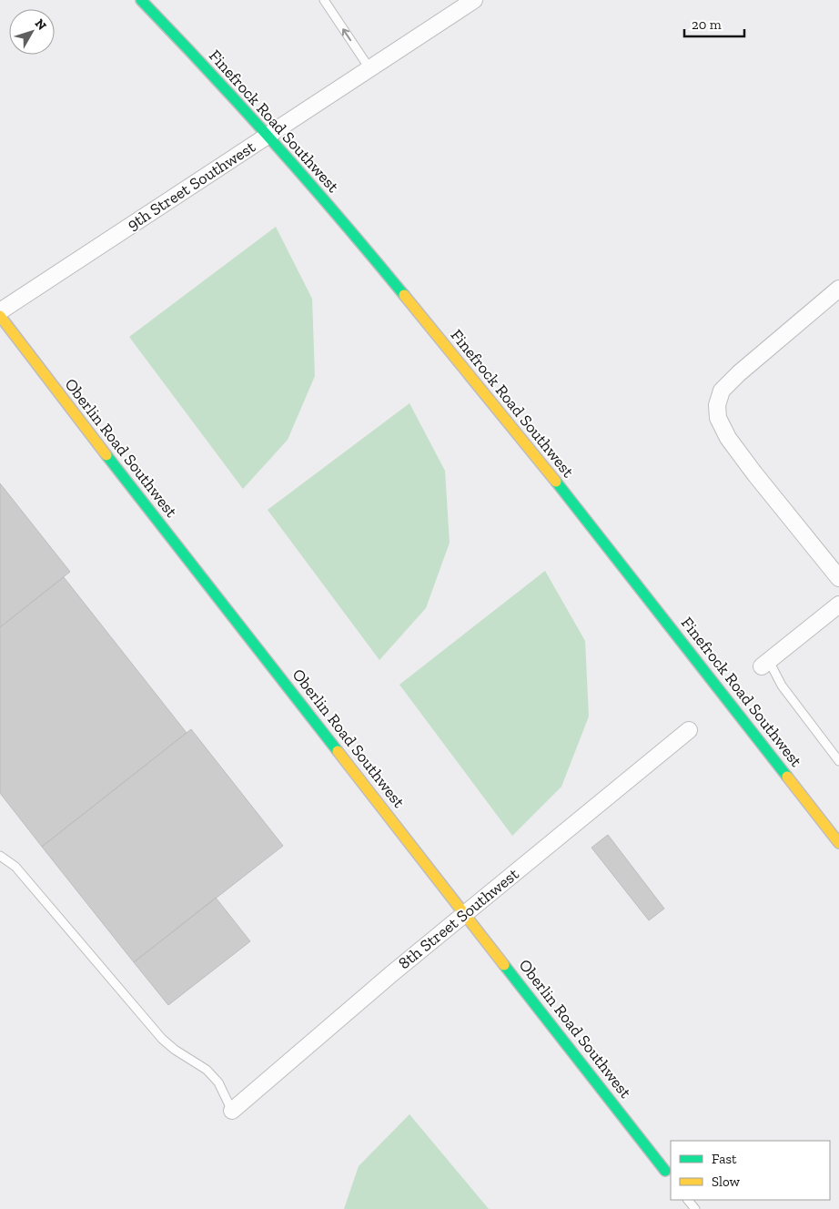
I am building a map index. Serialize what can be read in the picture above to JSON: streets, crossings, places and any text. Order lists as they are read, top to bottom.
{
  "streets": {
    "main road": ["Finefrock Road Southwest", "Oberlin Road Southwest"],
    "street": ["9th Street Southwest", "8th Street Southwest"]
  },
  "crossings": [
    ["Finefrock Road Southwest", "9th Street Southwest"],
    ["Oberlin Road Southwest", "8th Street Southwest"]
  ],
  "legend": ["Fast", "Slow"],
  "scale_bar": "20 m",
  "north": "top right"
}
